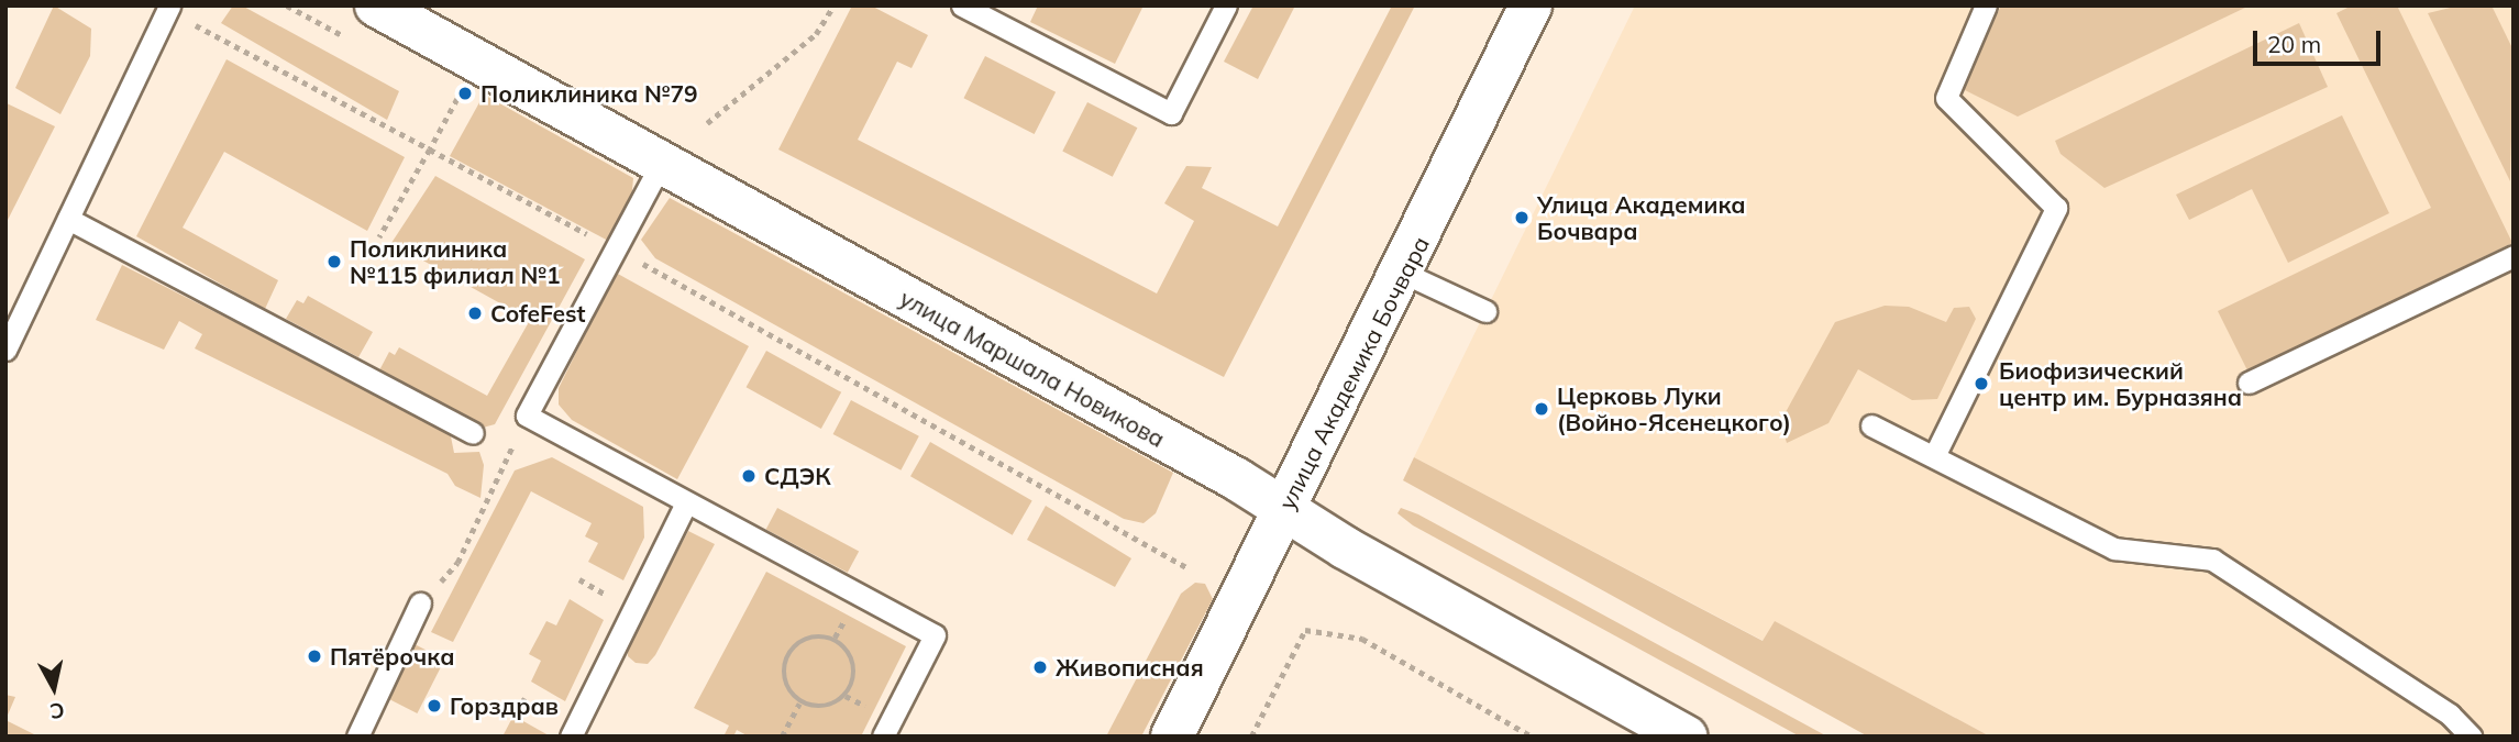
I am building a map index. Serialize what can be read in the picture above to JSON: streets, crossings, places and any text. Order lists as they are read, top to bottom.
{
  "streets": {
    "street": ["улица Маршала Новикова", "улица Академика Бочвара"]
  },
  "crossings": [
    ["улица Маршала Новикова", "улица Академика Бочвара"]
  ],
  "places": [
    "Поликлиника №79",
    "Улица Академика Бочвара",
    "Поликлиника №115 филиал №1",
    "CofeFest",
    "Биофизический центр им. Бурназяна",
    "Церковь Луки (Войно-Ясенецкого)",
    "СДЭК",
    "Пятёрочка",
    "Живописная",
    "Горздрав"
  ],
  "scale_bar": "20 m",
  "north": "bottom"
}
